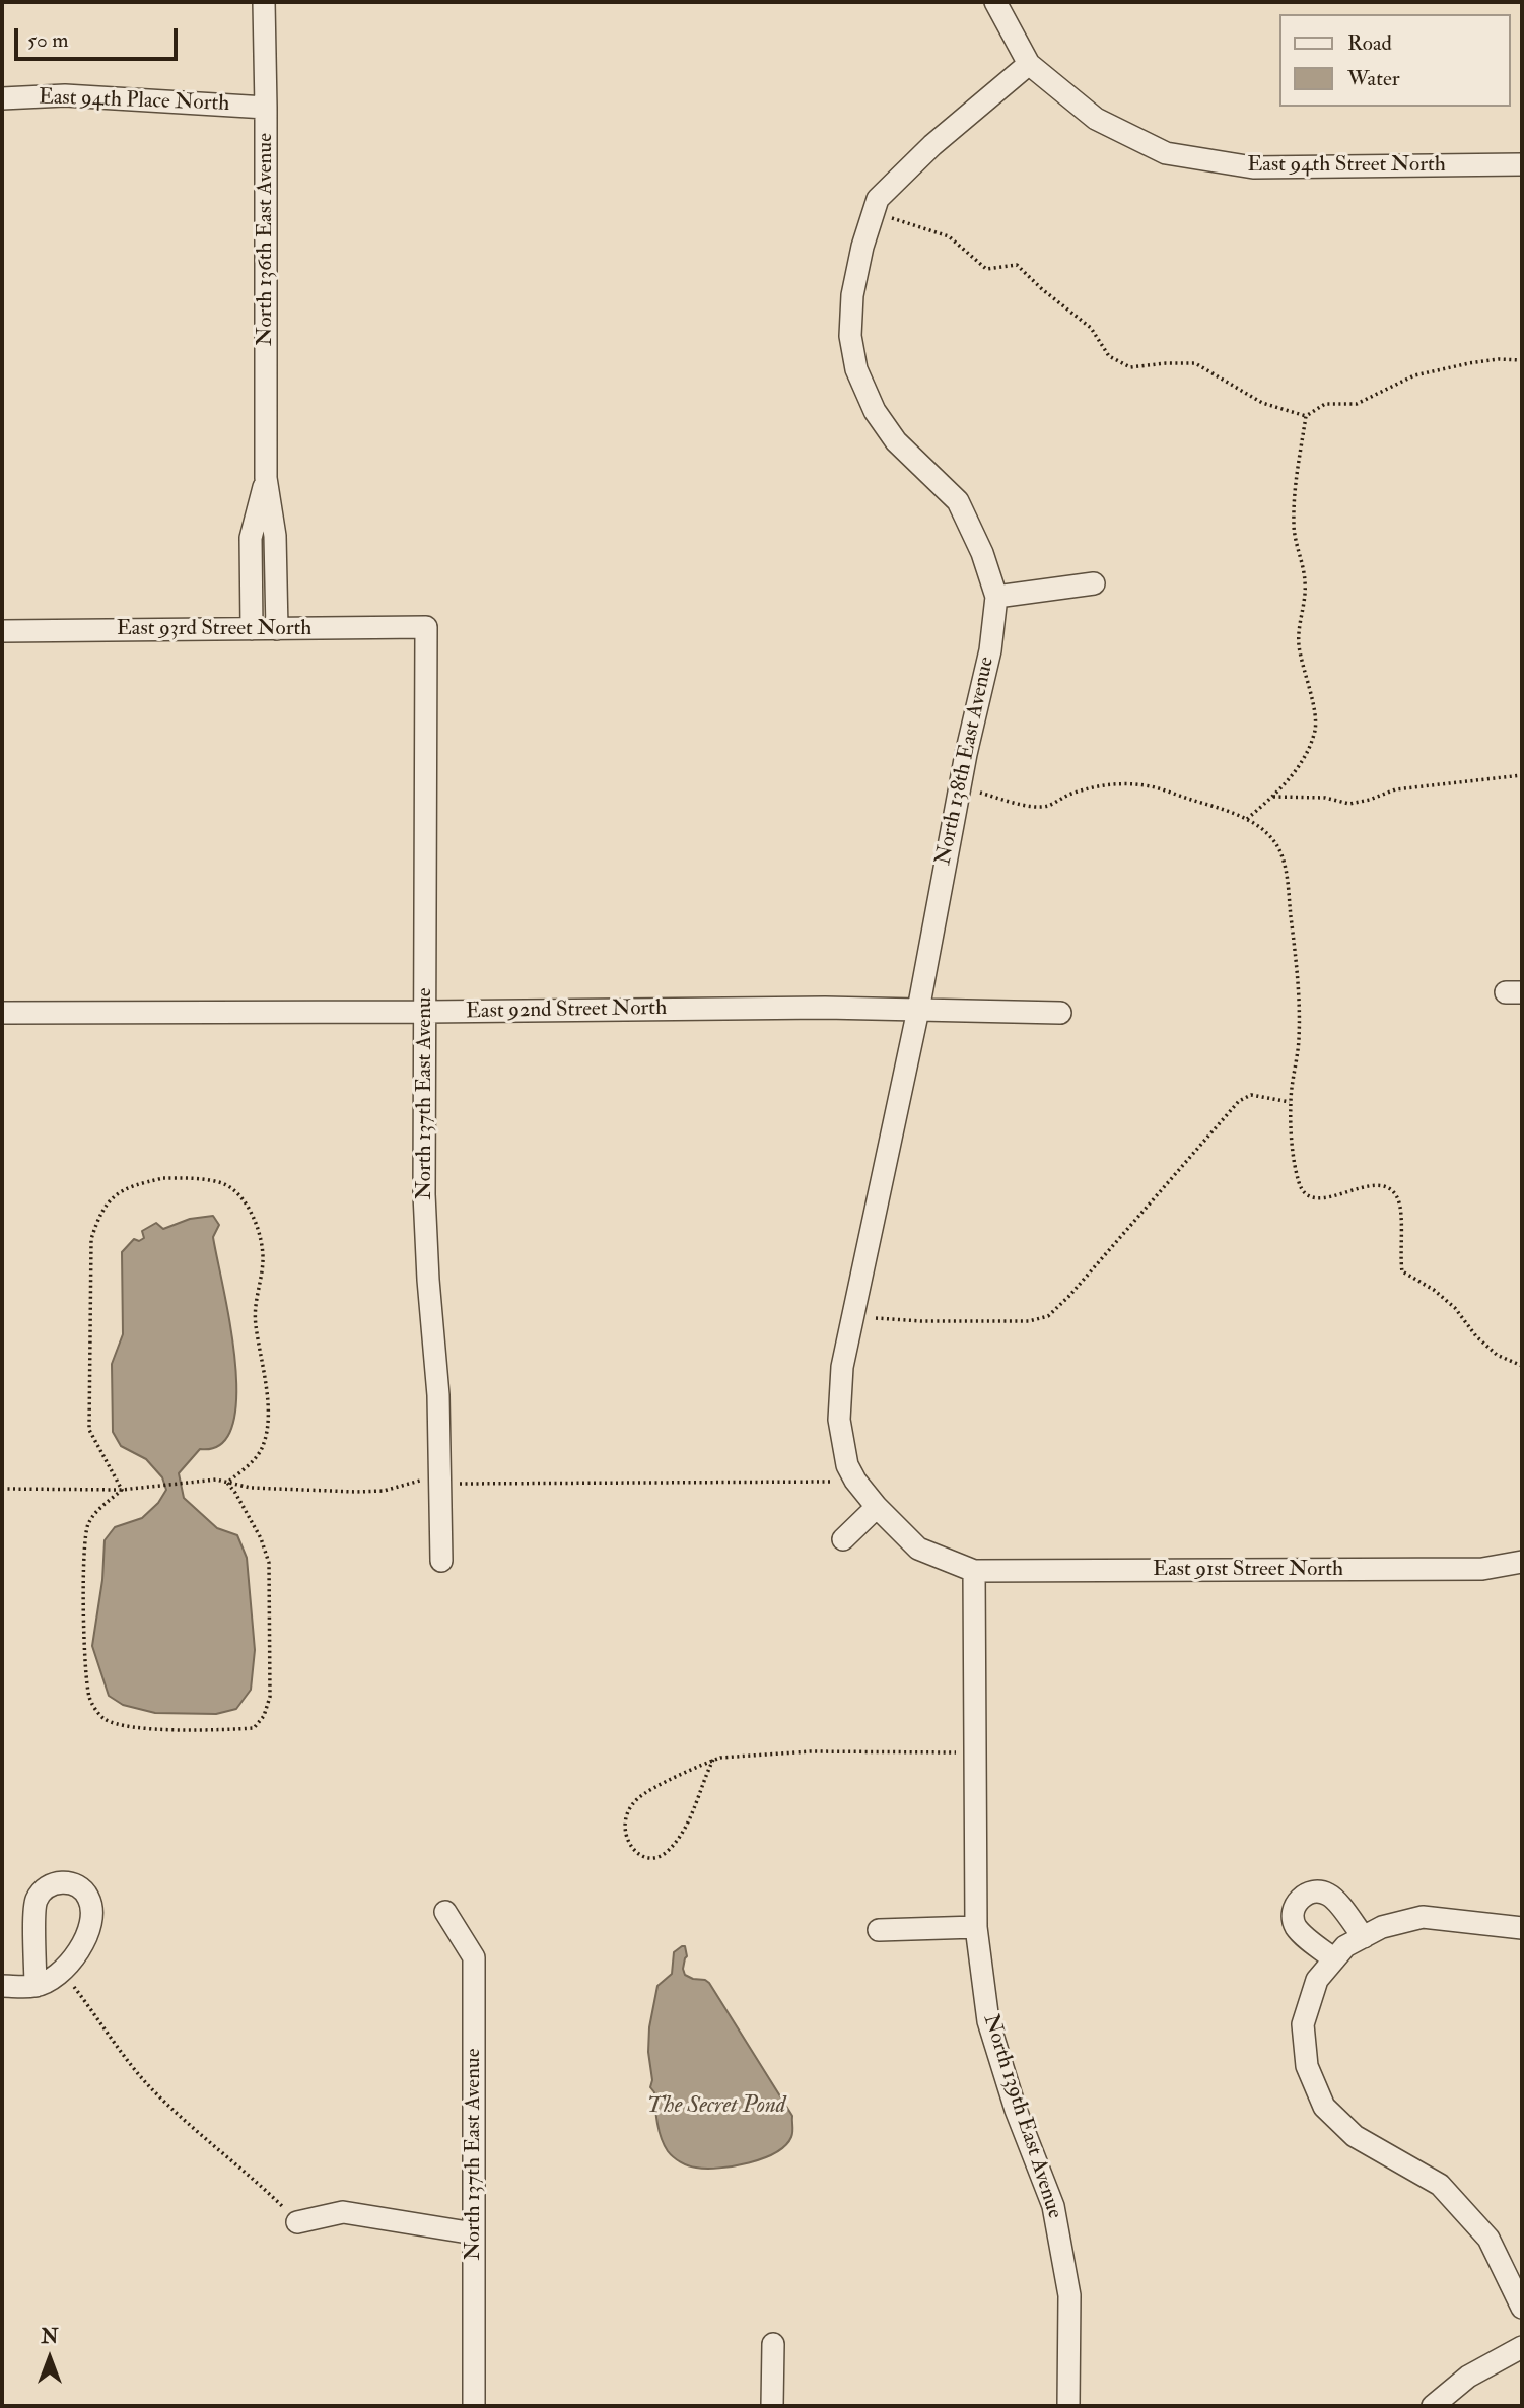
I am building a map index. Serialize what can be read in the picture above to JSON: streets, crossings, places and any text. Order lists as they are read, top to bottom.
{
  "streets": {
    "street": [
      "East 94th Place North",
      "East 94th Street North",
      "North 136th East Avenue",
      "East 93rd Street North",
      "North 138th East Avenue",
      "East 92nd Street North",
      "North 137th East Avenue",
      "East 91st Street North",
      "North 139th East Avenue"
    ]
  },
  "crossings": [
    ["East 94th Place North", "North 136th East Avenue"],
    ["East 94th Street North", "North 138th East Avenue"],
    ["North 136th East Avenue", "East 93rd Street North"],
    ["East 93rd Street North", "North 137th East Avenue"],
    ["North 138th East Avenue", "East 92nd Street North"],
    ["North 138th East Avenue", "East 91st Street North"],
    ["North 138th East Avenue", "North 139th East Avenue"],
    ["East 92nd Street North", "North 137th East Avenue"],
    ["East 91st Street North", "North 139th East Avenue"]
  ],
  "water": ["The Secret Pond"],
  "legend": ["Road", "Water"],
  "scale_bar": "50 m",
  "north": "top"
}
